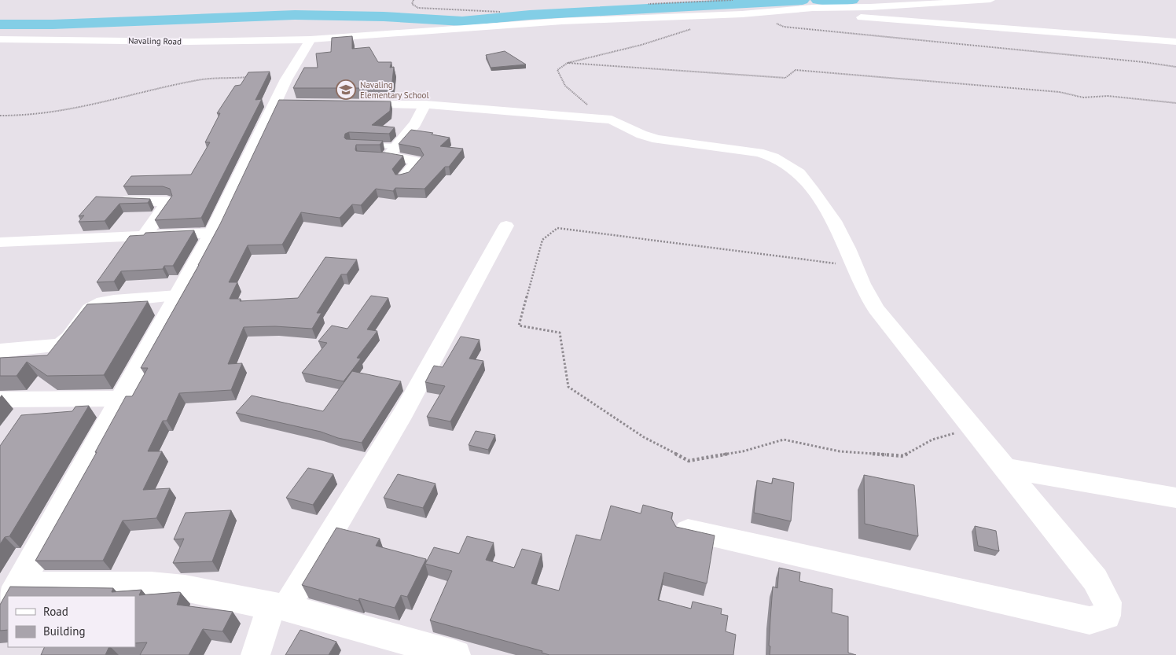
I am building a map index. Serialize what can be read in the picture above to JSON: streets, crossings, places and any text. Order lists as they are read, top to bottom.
{
  "streets": {
    "street": ["Navaling Road"]
  },
  "places": {
    "school or university": ["Navaling Elementary School"]
  },
  "legend": ["Road", "Building"]
}
